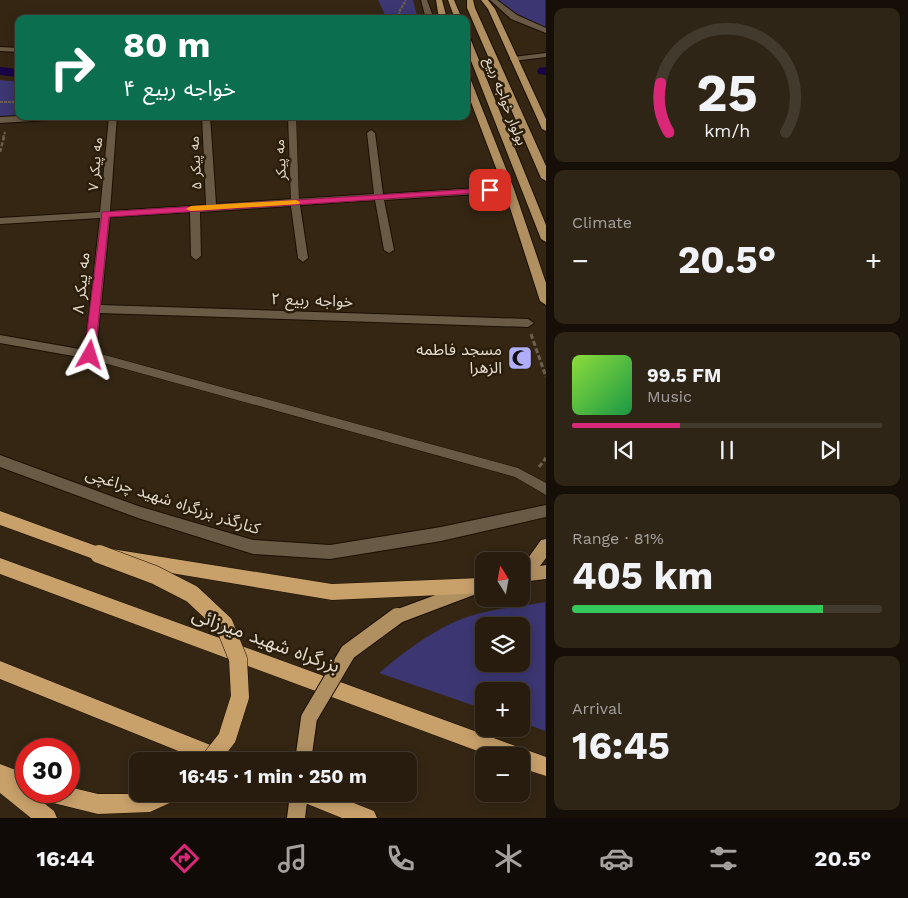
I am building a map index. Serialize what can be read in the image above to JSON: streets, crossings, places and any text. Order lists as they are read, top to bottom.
{
  "streets": {
    "highway": ["بزرگراه شهید میرزائی"],
    "main road": ["بولوار خواجه ربیع"],
    "street": [
      "مه پیکر ۵",
      "مه پیکر ۷",
      "مه پیکر ۸",
      "خواجه ربیع ۲",
      "کنارگذر بزرگراه شهید چراغچی"
    ],
    "lane": ["مه پیکر"]
  },
  "crossings": [
    ["مه پیکر ۷", "مه پیکر ۸"],
    ["مه پیکر ۸", "خواجه ربیع ۲"]
  ],
  "places": {
    "mosque": ["مسجد فاطمه الزهرا"]
  },
  "north": "top",
  "page": {
    "turn": ["80 m", "خواجه ربیع ۴"],
    "tile": [
      "Climate",
      ["Range · 81%", "405 km"],
      ["Arrival", "16:45"]
    ],
    "heat": ["−", "20.5°", "+"],
    "song": ["99.5 FM", "Music"],
    "map_buttons": ["+", "−"],
    "limit": "30",
    "trip": "16:45 · 1 min · 250 m",
    "tabs": ["16:44", "20.5°"],
    "gauge": ["25", "km/h"]
  }
}
